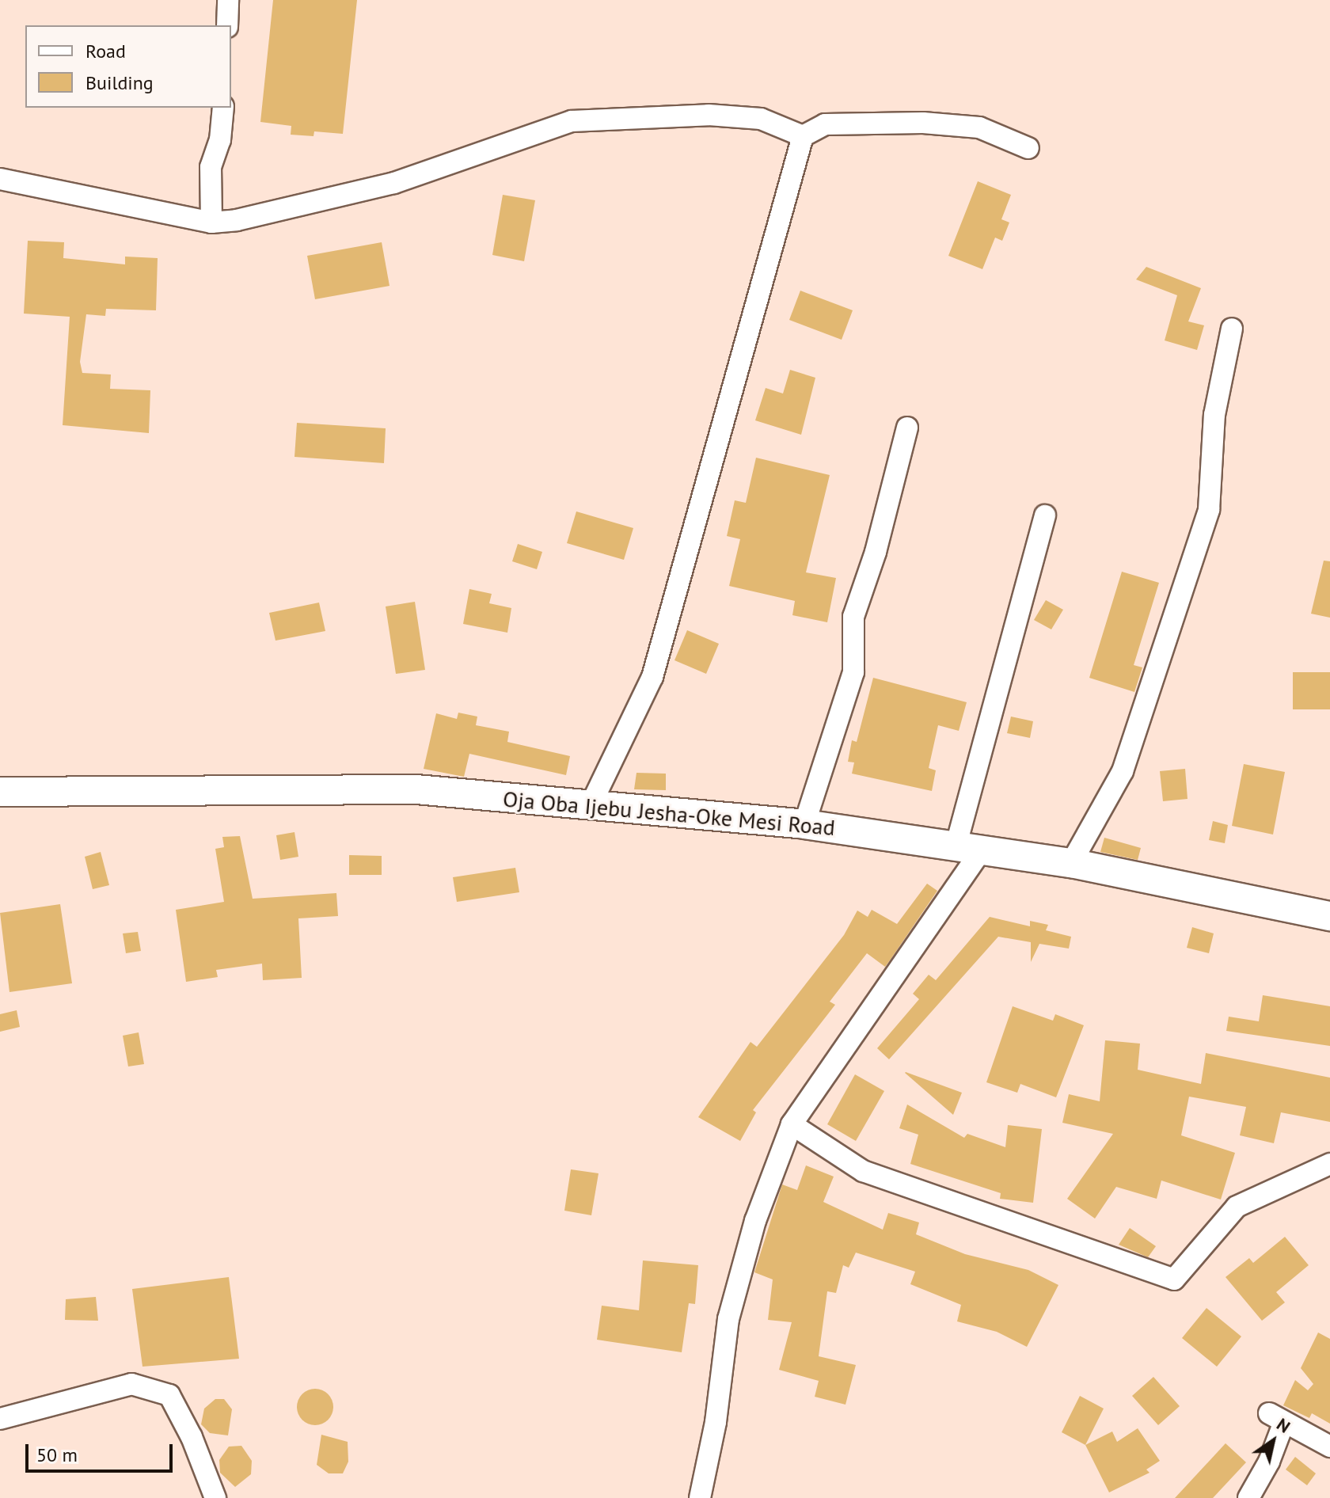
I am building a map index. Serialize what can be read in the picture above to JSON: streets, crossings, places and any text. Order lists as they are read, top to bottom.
{
  "streets": {
    "main road": ["Oja Oba Ijebu Jesha-Oke Mesi Road"]
  },
  "legend": ["Road", "Building"],
  "scale_bar": "50 m",
  "north": "top right"
}
